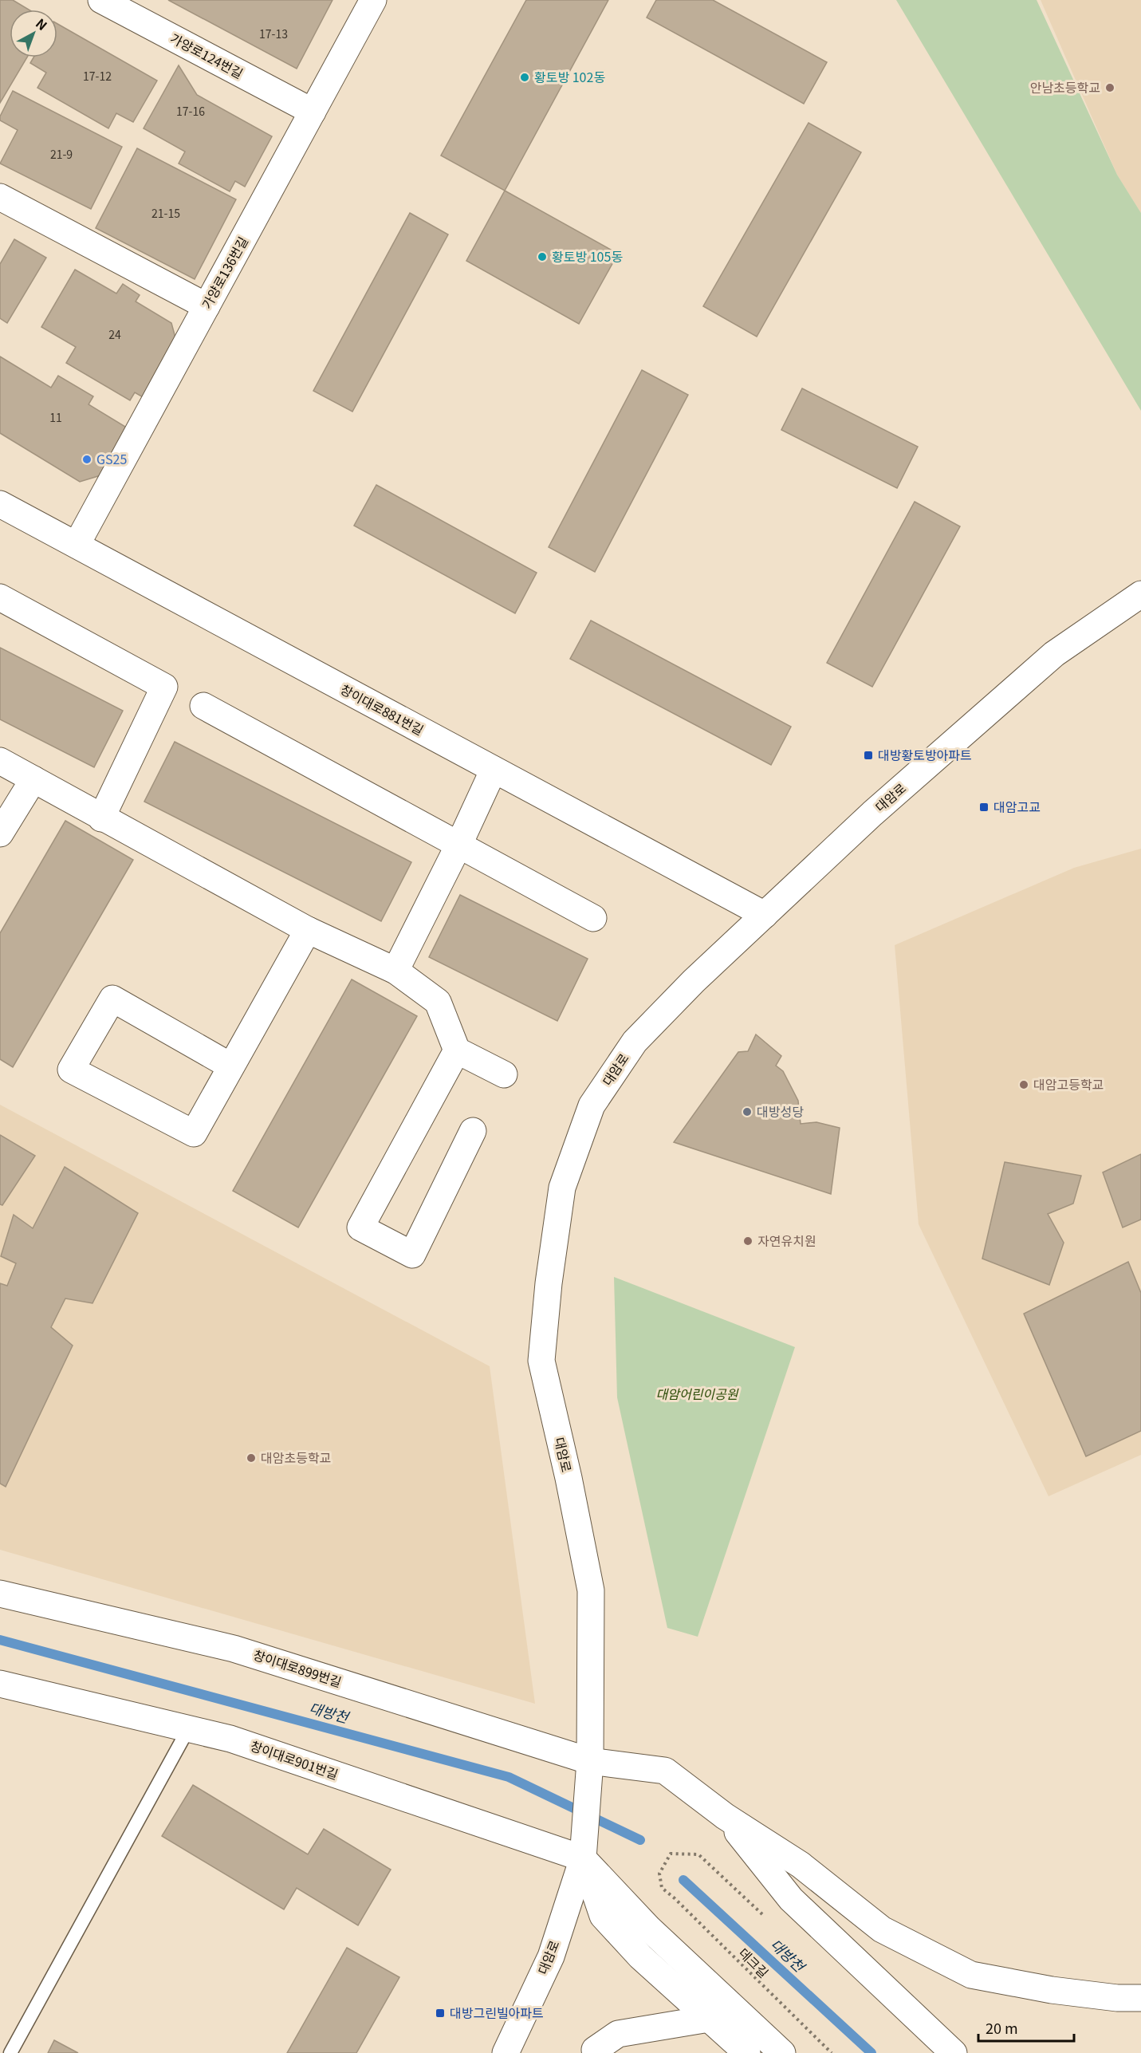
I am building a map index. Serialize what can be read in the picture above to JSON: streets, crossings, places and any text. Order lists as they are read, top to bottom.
{
  "streets": {
    "main road": [
      "가양로124번길",
      "가양로136번길",
      "창이대로881번길",
      "대암로",
      "창이대로899번길",
      "창이대로901번길"
    ],
    "path": ["데크길"]
  },
  "crossings": [
    ["가양로124번길", "가양로136번길"],
    ["가양로136번길", "창이대로881번길"],
    ["창이대로881번길", "대암로"],
    ["대암로", "창이대로899번길"],
    ["대암로", "창이대로901번길"]
  ],
  "water": ["대방천"],
  "parks": ["대암어린이공원"],
  "places": {
    "other": [
      "황토방 102동",
      "안남초등학교",
      "황토방 105동",
      "GS25",
      "대암고등학교",
      "대방성당",
      "자연유치원",
      "대암초등학교"
    ],
    "transit": ["대방황토방아파트", "대암고교", "대방그린빌아파트"]
  },
  "house_numbers": [
    "17-13",
    "17-12",
    "17-16",
    "21-9",
    "21-15",
    "24",
    "11"
  ],
  "scale_bar": "20 m",
  "north": "top right"
}
